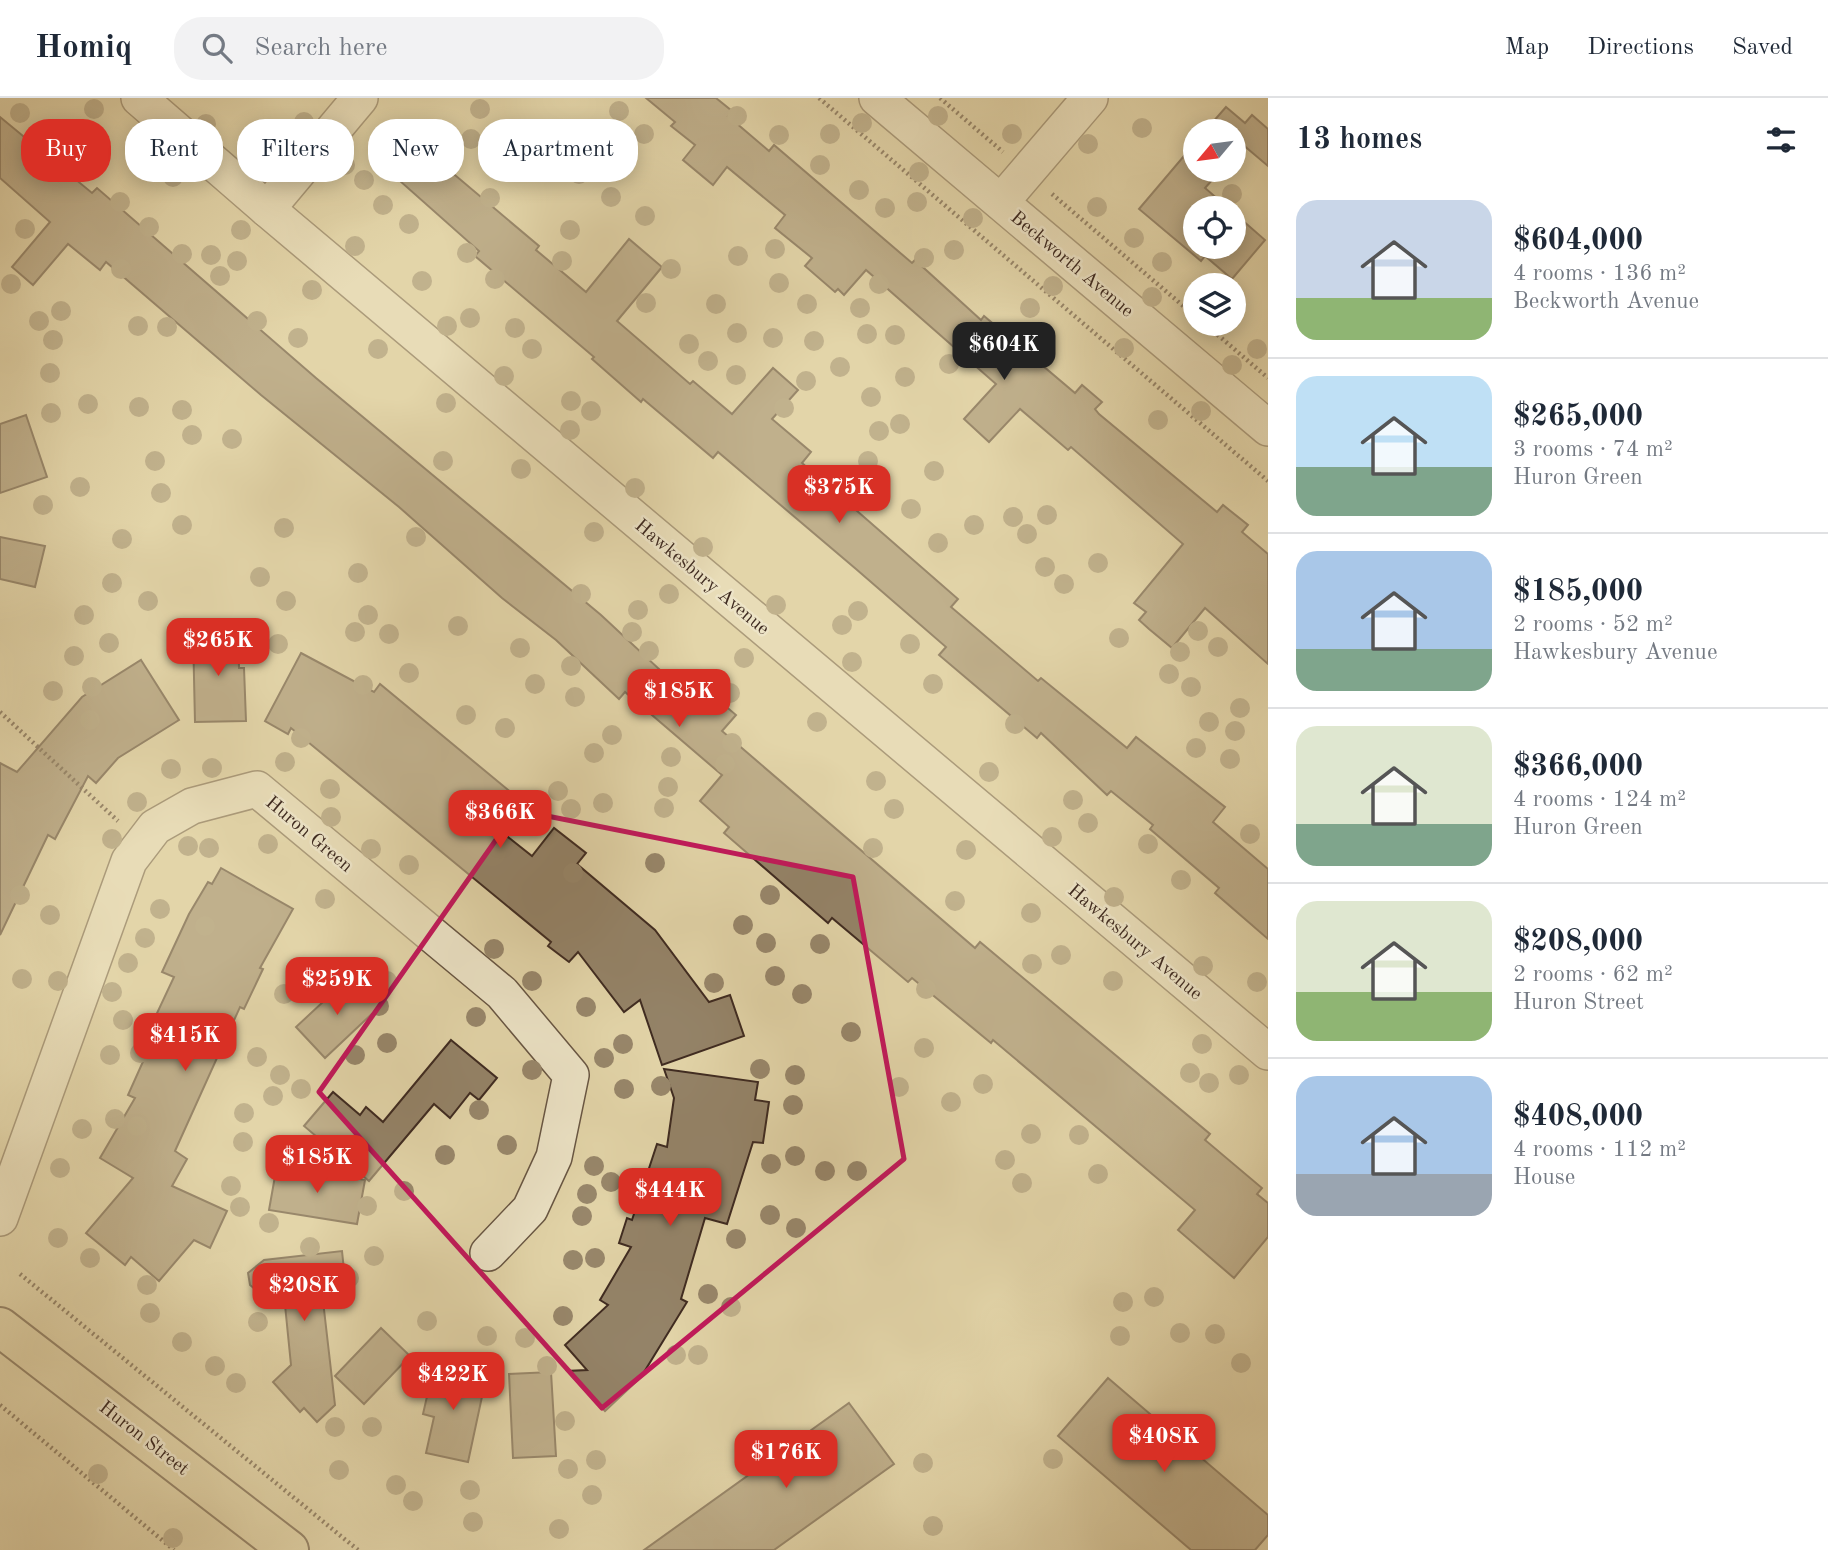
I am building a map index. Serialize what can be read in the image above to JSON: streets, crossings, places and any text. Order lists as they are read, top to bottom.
{
  "streets": {
    "main road": ["Huron Street"],
    "street": ["Beckworth Avenue", "Hawkesbury Avenue", "Huron Green"]
  },
  "north": "bottom left",
  "page": {
    "header": "Homiq",
    "search": "Search here",
    "nav": ["Map", "Directions", "Saved"],
    "heading": "13 homes",
    "chip": [
      "Buy",
      "Rent",
      "Filters",
      "New",
      "Apartment"
    ],
    "list": [
      {
        "name": "$604,000",
        "note": "4 rooms · 136 m² · Beckworth Avenue"
      },
      {
        "name": "$265,000",
        "note": "3 rooms · 74 m² · Huron Green"
      },
      {
        "name": "$185,000",
        "note": "2 rooms · 52 m² · Hawkesbury Avenue"
      },
      {
        "name": "$366,000",
        "note": "4 rooms · 124 m² · Huron Green"
      },
      {
        "name": "$208,000",
        "note": "2 rooms · 62 m² · Huron Street"
      },
      {
        "name": "$408,000",
        "note": "4 rooms · 112 m² · House"
      }
    ],
    "price": [
      "$604K",
      "$375K",
      "$265K",
      "$185K",
      "$366K",
      "$259K",
      "$415K",
      "$185K",
      "$444K",
      "$208K",
      "$422K",
      "$408K",
      "$176K"
    ]
  }
}
